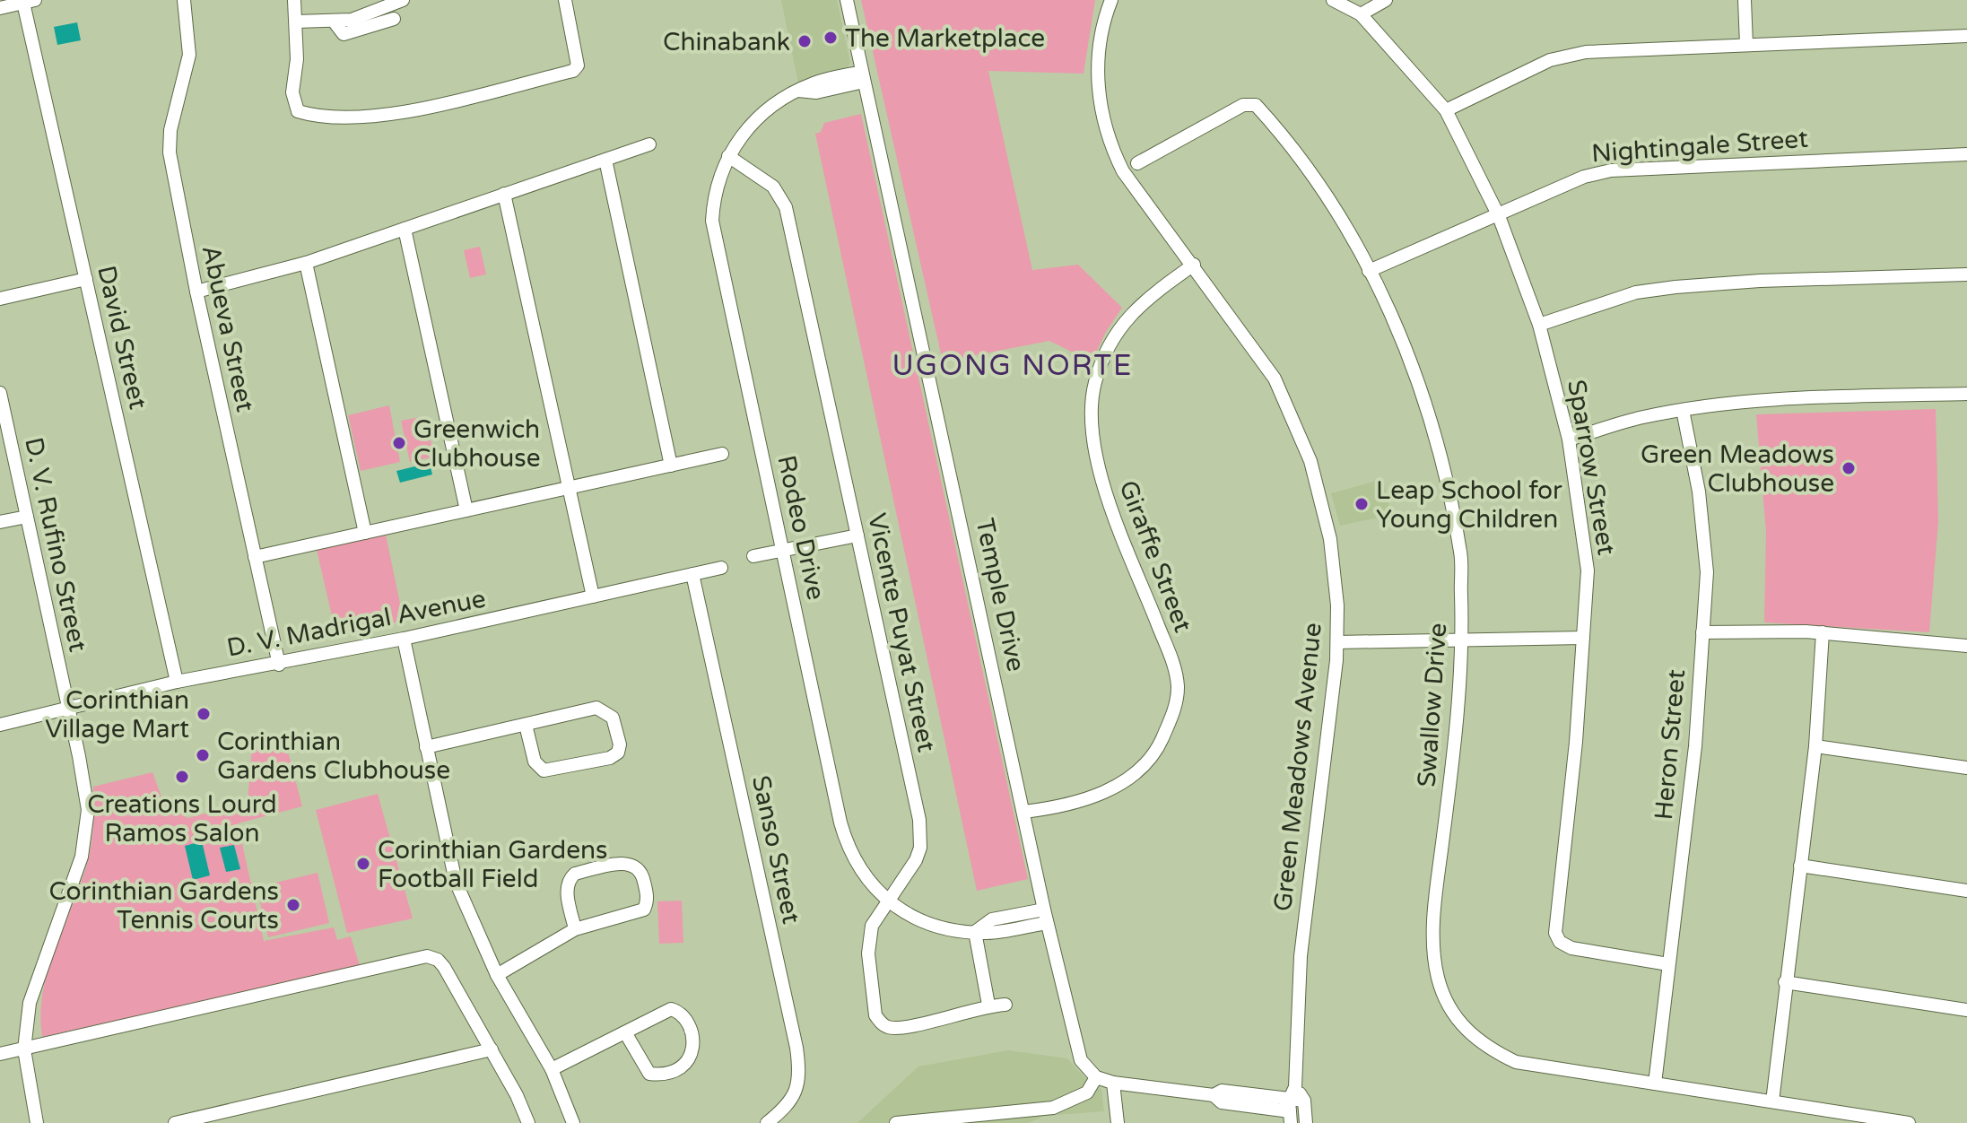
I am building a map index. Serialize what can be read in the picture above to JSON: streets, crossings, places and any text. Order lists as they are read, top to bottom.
{
  "streets": {
    "street": [
      "Nightingale Street",
      "Abueva Street",
      "David Street",
      "Sparrow Street",
      "Rodeo Drive",
      "D. V. Rufino Street",
      "Giraffe Street",
      "Temple Drive",
      "D. V. Madrigal Avenue",
      "Vicente Puyat Street",
      "Swallow Drive",
      "Heron Street",
      "Green Meadows Avenue",
      "Sanso Street"
    ]
  },
  "crossings": [
    ["Nightingale Street", "Sparrow Street"],
    ["Nightingale Street", "Swallow Drive"],
    ["Abueva Street", "D. V. Madrigal Avenue"],
    ["David Street", "D. V. Madrigal Avenue"],
    ["Sparrow Street", "Heron Street"],
    ["Rodeo Drive", "Temple Drive"],
    ["Rodeo Drive", "Vicente Puyat Street"],
    ["D. V. Rufino Street", "D. V. Madrigal Avenue"],
    ["Giraffe Street", "Temple Drive"],
    ["Giraffe Street", "Green Meadows Avenue"],
    ["D. V. Madrigal Avenue", "Sanso Street"],
    ["Swallow Drive", "Heron Street"]
  ],
  "districts": ["UGONG NORTE"],
  "places": [
    "The Marketplace",
    "Chinabank",
    "Greenwich Clubhouse",
    "Green Meadows Clubhouse",
    "Leap School for Young Children",
    "Corinthian Village Mart",
    "Corinthian Gardens Clubhouse",
    "Creations Lourd Ramos Salon",
    "Corinthian Gardens Football Field",
    "Corinthian Gardens Tennis Courts"
  ]
}
